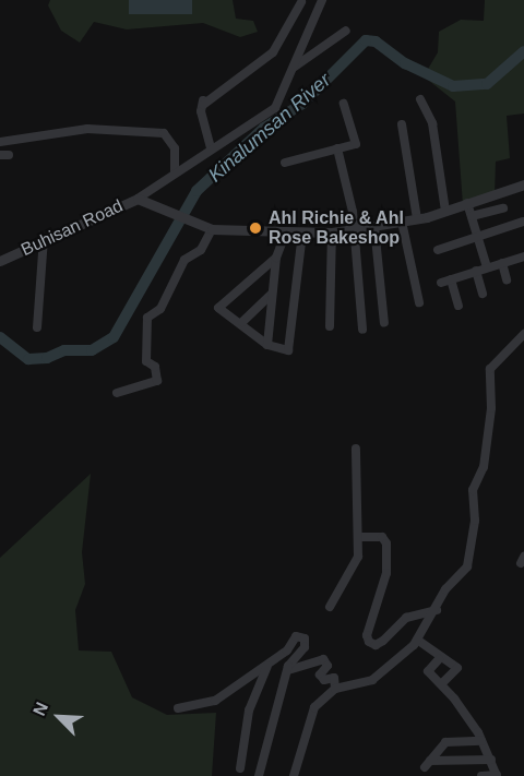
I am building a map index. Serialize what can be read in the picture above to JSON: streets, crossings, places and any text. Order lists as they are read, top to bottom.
{
  "streets": {
    "street": ["Buhisan Road"]
  },
  "water": ["Kinalumsan River"],
  "places": ["Ahl Richie & Ahl Rose Bakeshop"],
  "north": "top left"
}
